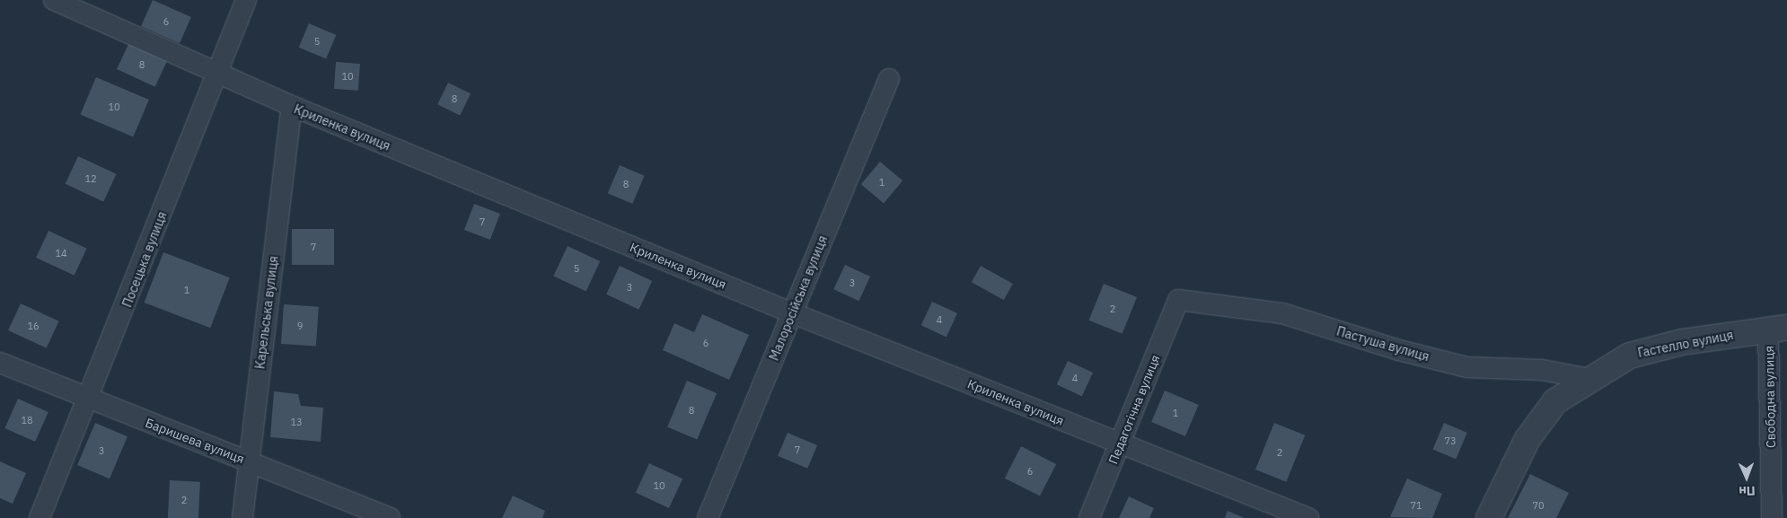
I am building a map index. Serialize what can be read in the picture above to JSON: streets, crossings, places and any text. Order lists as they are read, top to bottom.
{
  "streets": {
    "street": [
      "Криленка вулиця",
      "Посецька вулиця",
      "Малоросійська вулиця",
      "Карельська вулиця",
      "Пастуша вулиця",
      "Гастелло вулиця",
      "Свободна вулиця",
      "Педагогічна вулиця",
      "Баришева вулиця"
    ]
  },
  "crossings": [
    ["Криленка вулиця", "Посецька вулиця"],
    ["Криленка вулиця", "Малоросійська вулиця"],
    ["Криленка вулиця", "Карельська вулиця"],
    ["Криленка вулиця", "Педагогічна вулиця"],
    ["Посецька вулиця", "Баришева вулиця"],
    ["Карельська вулиця", "Баришева вулиця"],
    ["Пастуша вулиця", "Гастелло вулиця"],
    ["Пастуша вулиця", "Педагогічна вулиця"],
    ["Гастелло вулиця", "Свободна вулиця"]
  ],
  "house_numbers": [
    "6",
    "5",
    "8",
    "10",
    "8",
    "10",
    "12",
    "1",
    "8",
    "7",
    "7",
    "14",
    "5",
    "3",
    "3",
    "1",
    "2",
    "4",
    "16",
    "9",
    "6",
    "4",
    "8",
    "1",
    "18",
    "13",
    "73",
    "7",
    "3",
    "2",
    "6",
    "10",
    "2",
    "71",
    "70"
  ],
  "north": "bottom"
}
